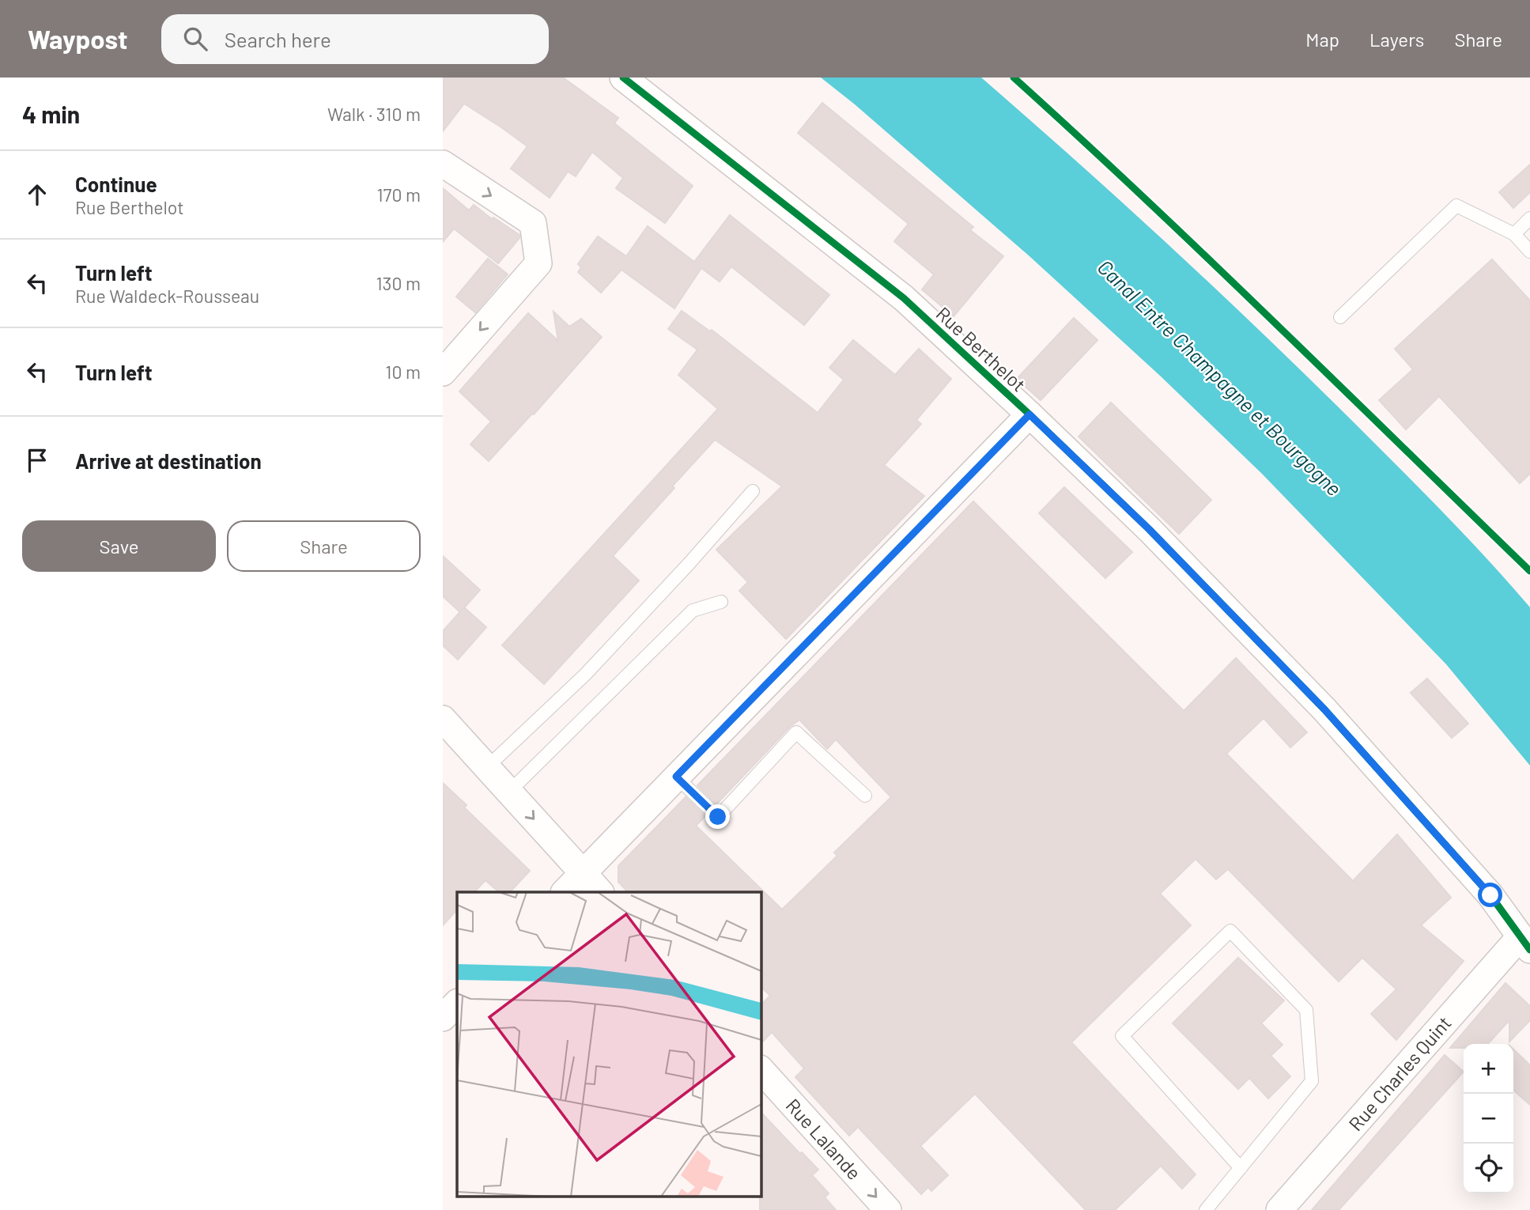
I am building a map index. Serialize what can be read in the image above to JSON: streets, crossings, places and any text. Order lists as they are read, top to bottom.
{
  "streets": {
    "street": ["Rue Berthelot", "Rue Charles Quint", "Rue Lalande"]
  },
  "crossings": [
    ["Rue Berthelot", "Rue Charles Quint"]
  ],
  "one_way": ["Rue Lalande"],
  "water": ["Canal Entre Champagne et Bourgogne"],
  "page": {
    "header": "Waypost",
    "search": "Search here",
    "nav": ["Map", "Layers", "Share"],
    "heading": ["4 min", "Walk · 310 m"],
    "list": [
      ["Continue", "Rue Berthelot", "170 m"],
      ["Turn left", "Rue Waldeck-Rousseau", "130 m"],
      ["Turn left", "10 m"],
      "Arrive at destination"
    ],
    "buttons": ["Save", "Share"],
    "map_buttons": ["+", "−"]
  }
}
